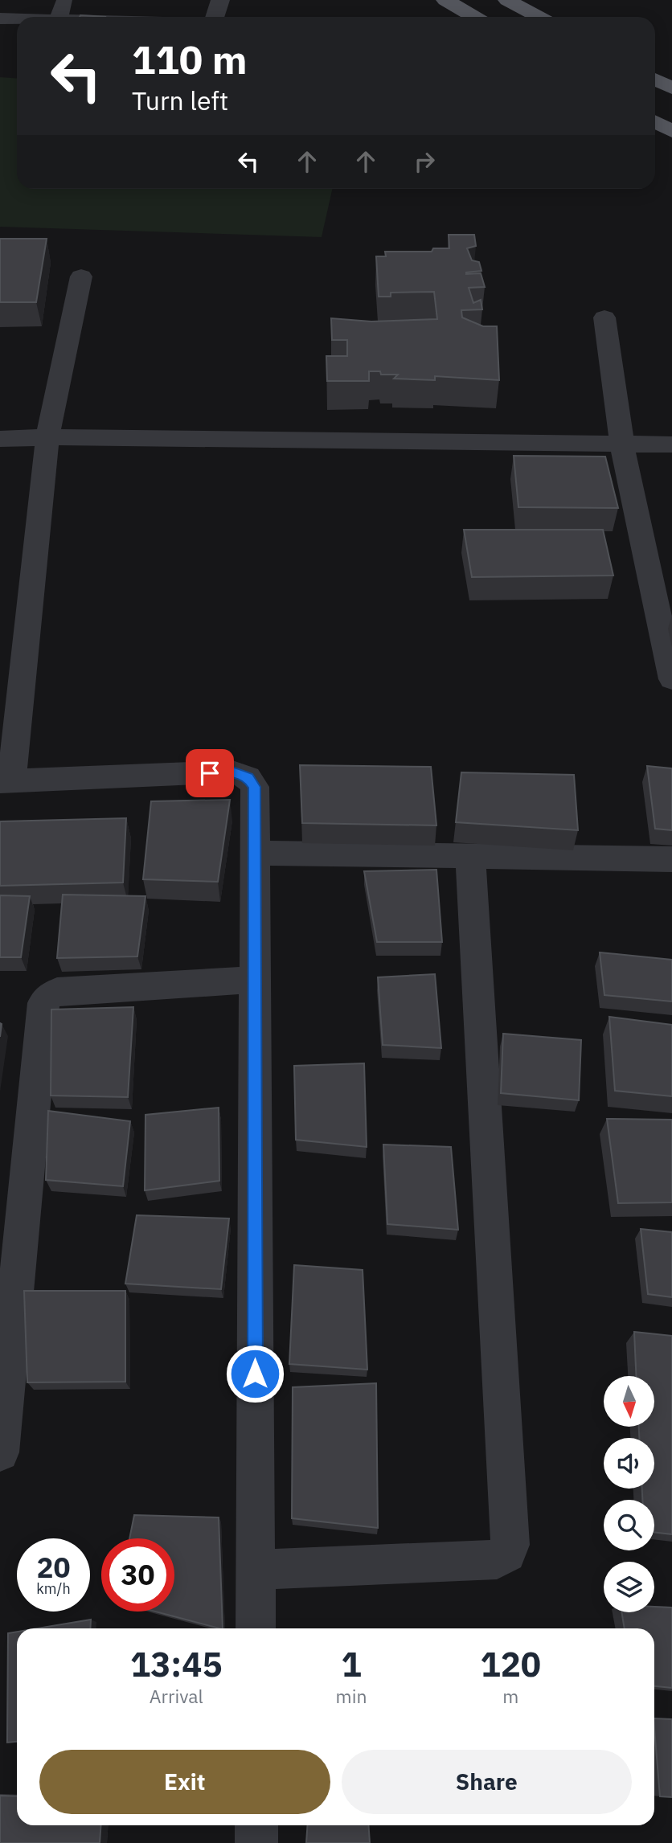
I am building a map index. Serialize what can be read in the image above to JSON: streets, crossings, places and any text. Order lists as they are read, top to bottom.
{
  "north": "bottom",
  "page": {
    "turn": ["110 m", "Turn left"],
    "speed": "20 km/h",
    "limit": "30",
    "eta": [
      "13:45",
      "Arrival",
      "1",
      "min",
      "120",
      "m"
    ],
    "buttons": ["Exit", "Share"]
  }
}
